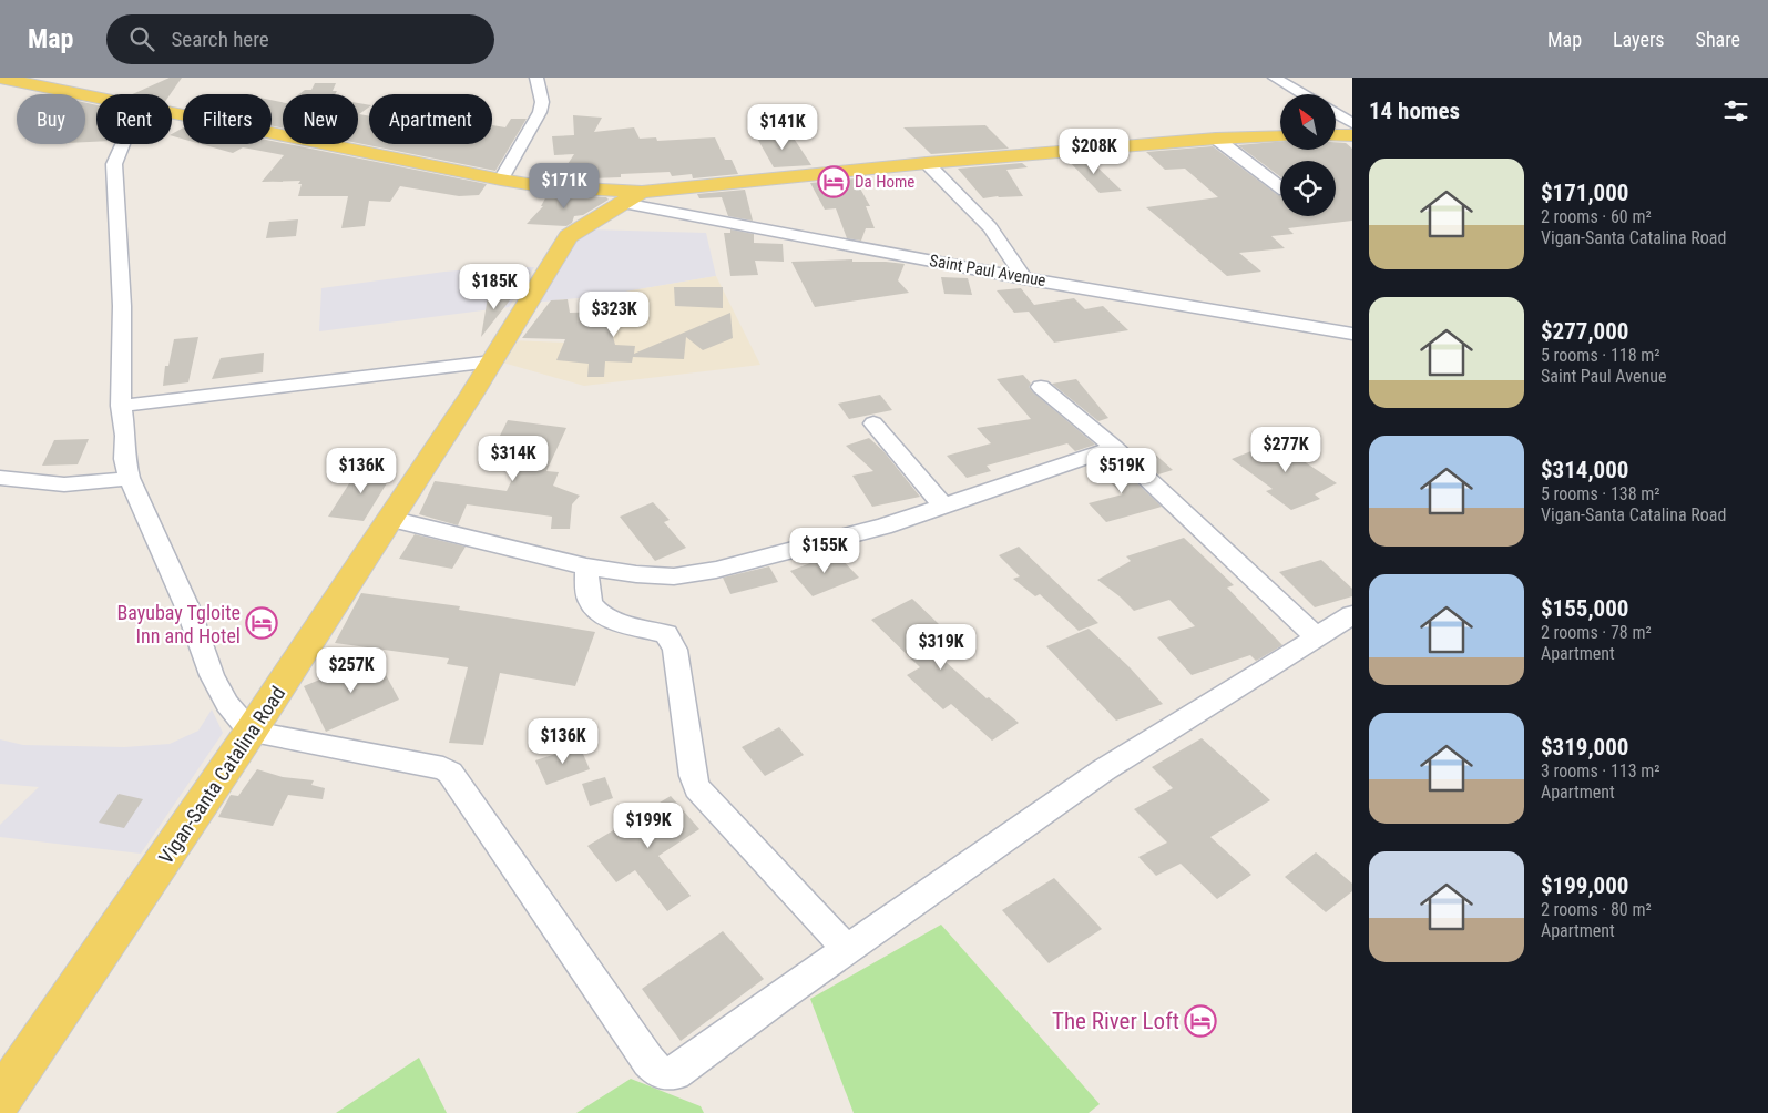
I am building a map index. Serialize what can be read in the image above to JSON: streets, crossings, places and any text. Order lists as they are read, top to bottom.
{
  "streets": {
    "main road": ["Vigan-Santa Catalina Road"],
    "street": ["Saint Paul Avenue"]
  },
  "crossings": [
    ["Saint Paul Avenue", "Vigan-Santa Catalina Road"]
  ],
  "places": {
    "hotel": ["Da Home", "Bayubay Tgloite Inn and Hotel", "The River Loft"]
  },
  "north": "top left",
  "page": {
    "header": "Map",
    "search": "Search here",
    "nav": ["Map", "Layers", "Share"],
    "heading": "14 homes",
    "chip": [
      "Buy",
      "Rent",
      "Filters",
      "New",
      "Apartment"
    ],
    "price": [
      "$141K",
      "$208K",
      "$171K",
      "$185K",
      "$323K",
      "$277K",
      "$314K",
      "$136K",
      "$519K",
      "$155K",
      "$319K",
      "$257K",
      "$136K",
      "$199K"
    ],
    "list": [
      {
        "name": "$171,000",
        "note": "2 rooms · 60 m² · Vigan-Santa Catalina Road"
      },
      {
        "name": "$277,000",
        "note": "5 rooms · 118 m² · Saint Paul Avenue"
      },
      {
        "name": "$314,000",
        "note": "5 rooms · 138 m² · Vigan-Santa Catalina Road"
      },
      {
        "name": "$155,000",
        "note": "2 rooms · 78 m² · Apartment"
      },
      {
        "name": "$319,000",
        "note": "3 rooms · 113 m² · Apartment"
      },
      {
        "name": "$199,000",
        "note": "2 rooms · 80 m² · Apartment"
      }
    ]
  }
}
